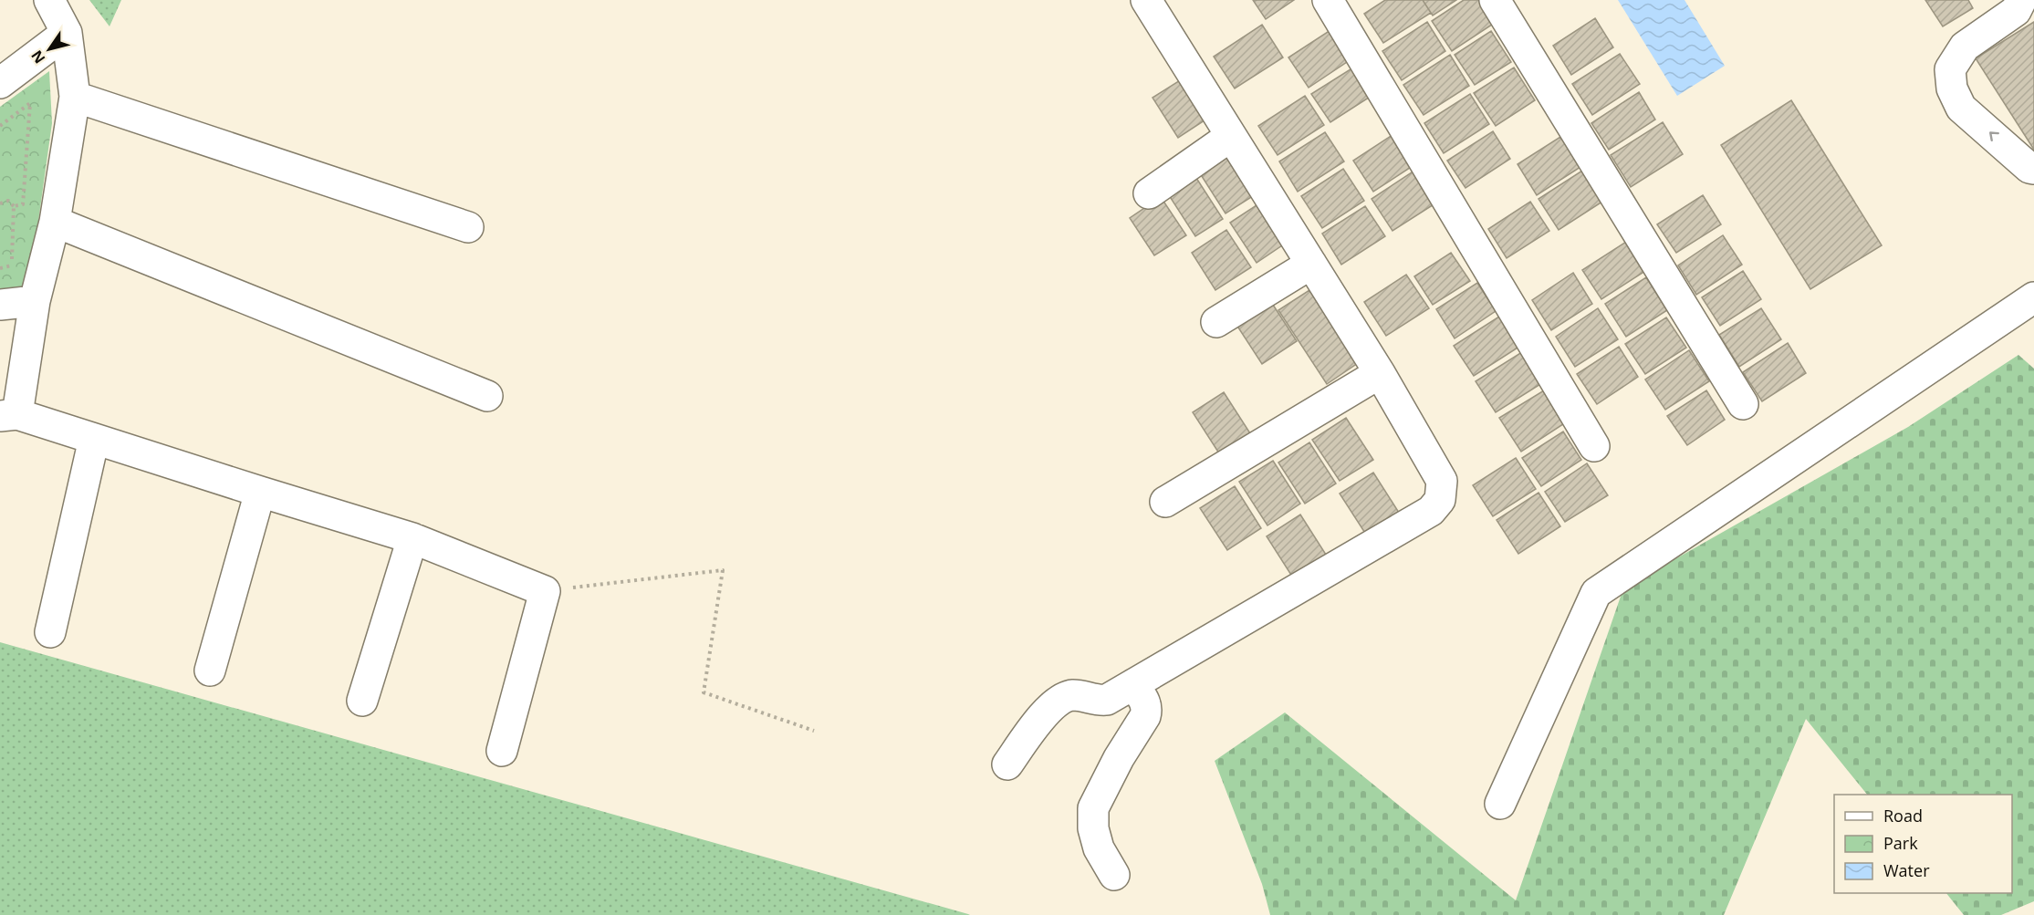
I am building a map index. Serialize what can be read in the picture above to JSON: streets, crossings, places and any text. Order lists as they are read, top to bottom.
{
  "legend": ["Road", "Park", "Water"],
  "north": "bottom left"
}
